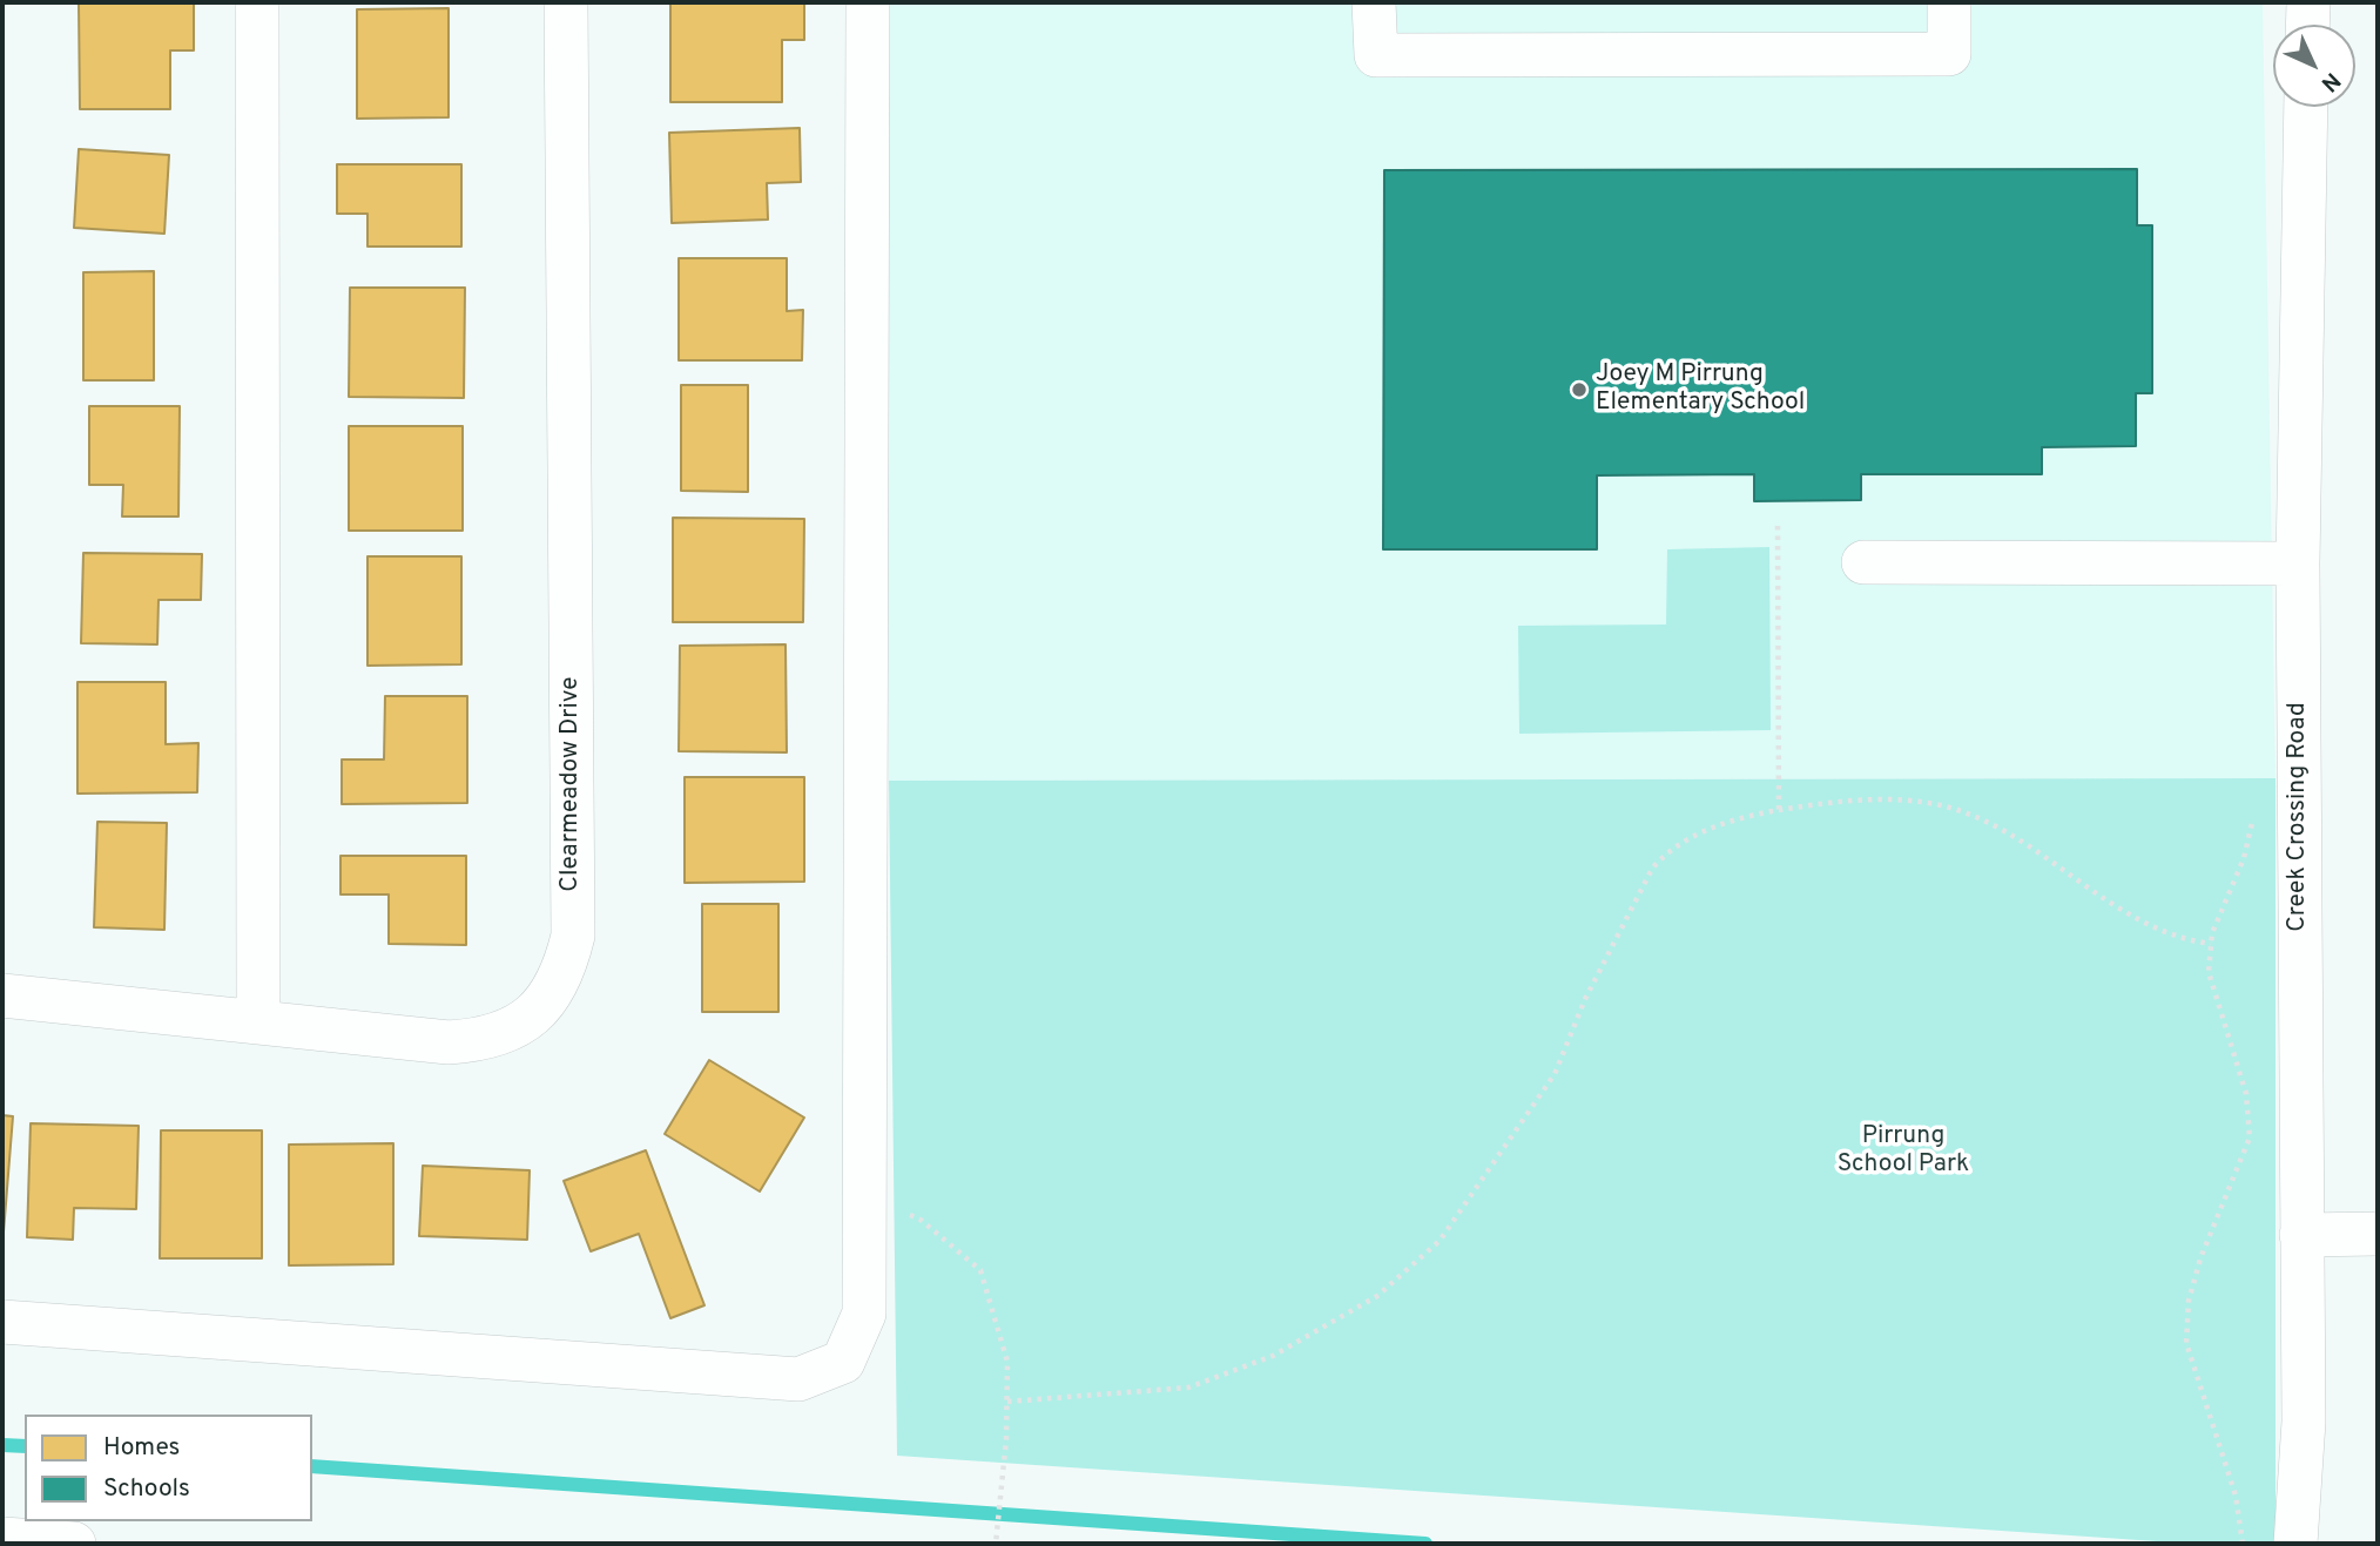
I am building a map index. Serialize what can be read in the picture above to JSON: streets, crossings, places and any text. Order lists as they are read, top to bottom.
{
  "streets": {
    "street": ["Clearmeadow Drive", "Creek Crossing Road"]
  },
  "parks": ["Pirrung School Park"],
  "places": ["Joey M Pirrung Elementary School"],
  "legend": ["Homes", "Schools"],
  "north": "bottom right"
}
